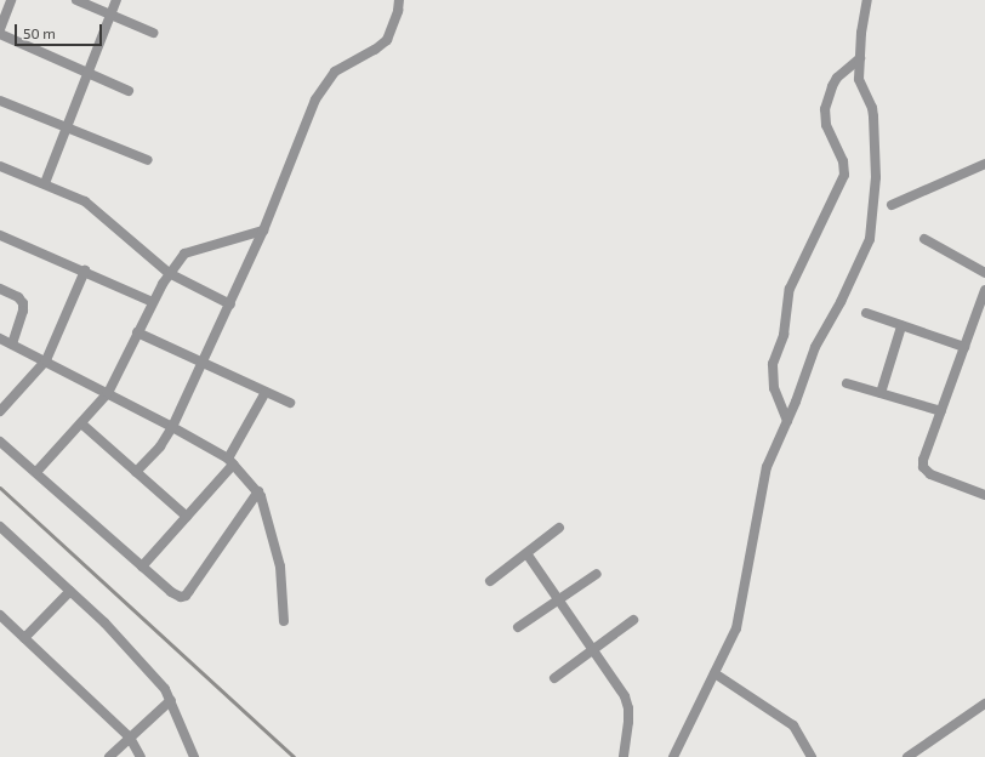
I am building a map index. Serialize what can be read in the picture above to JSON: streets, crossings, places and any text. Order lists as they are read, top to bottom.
{
  "scale_bar": "50 m"
}
